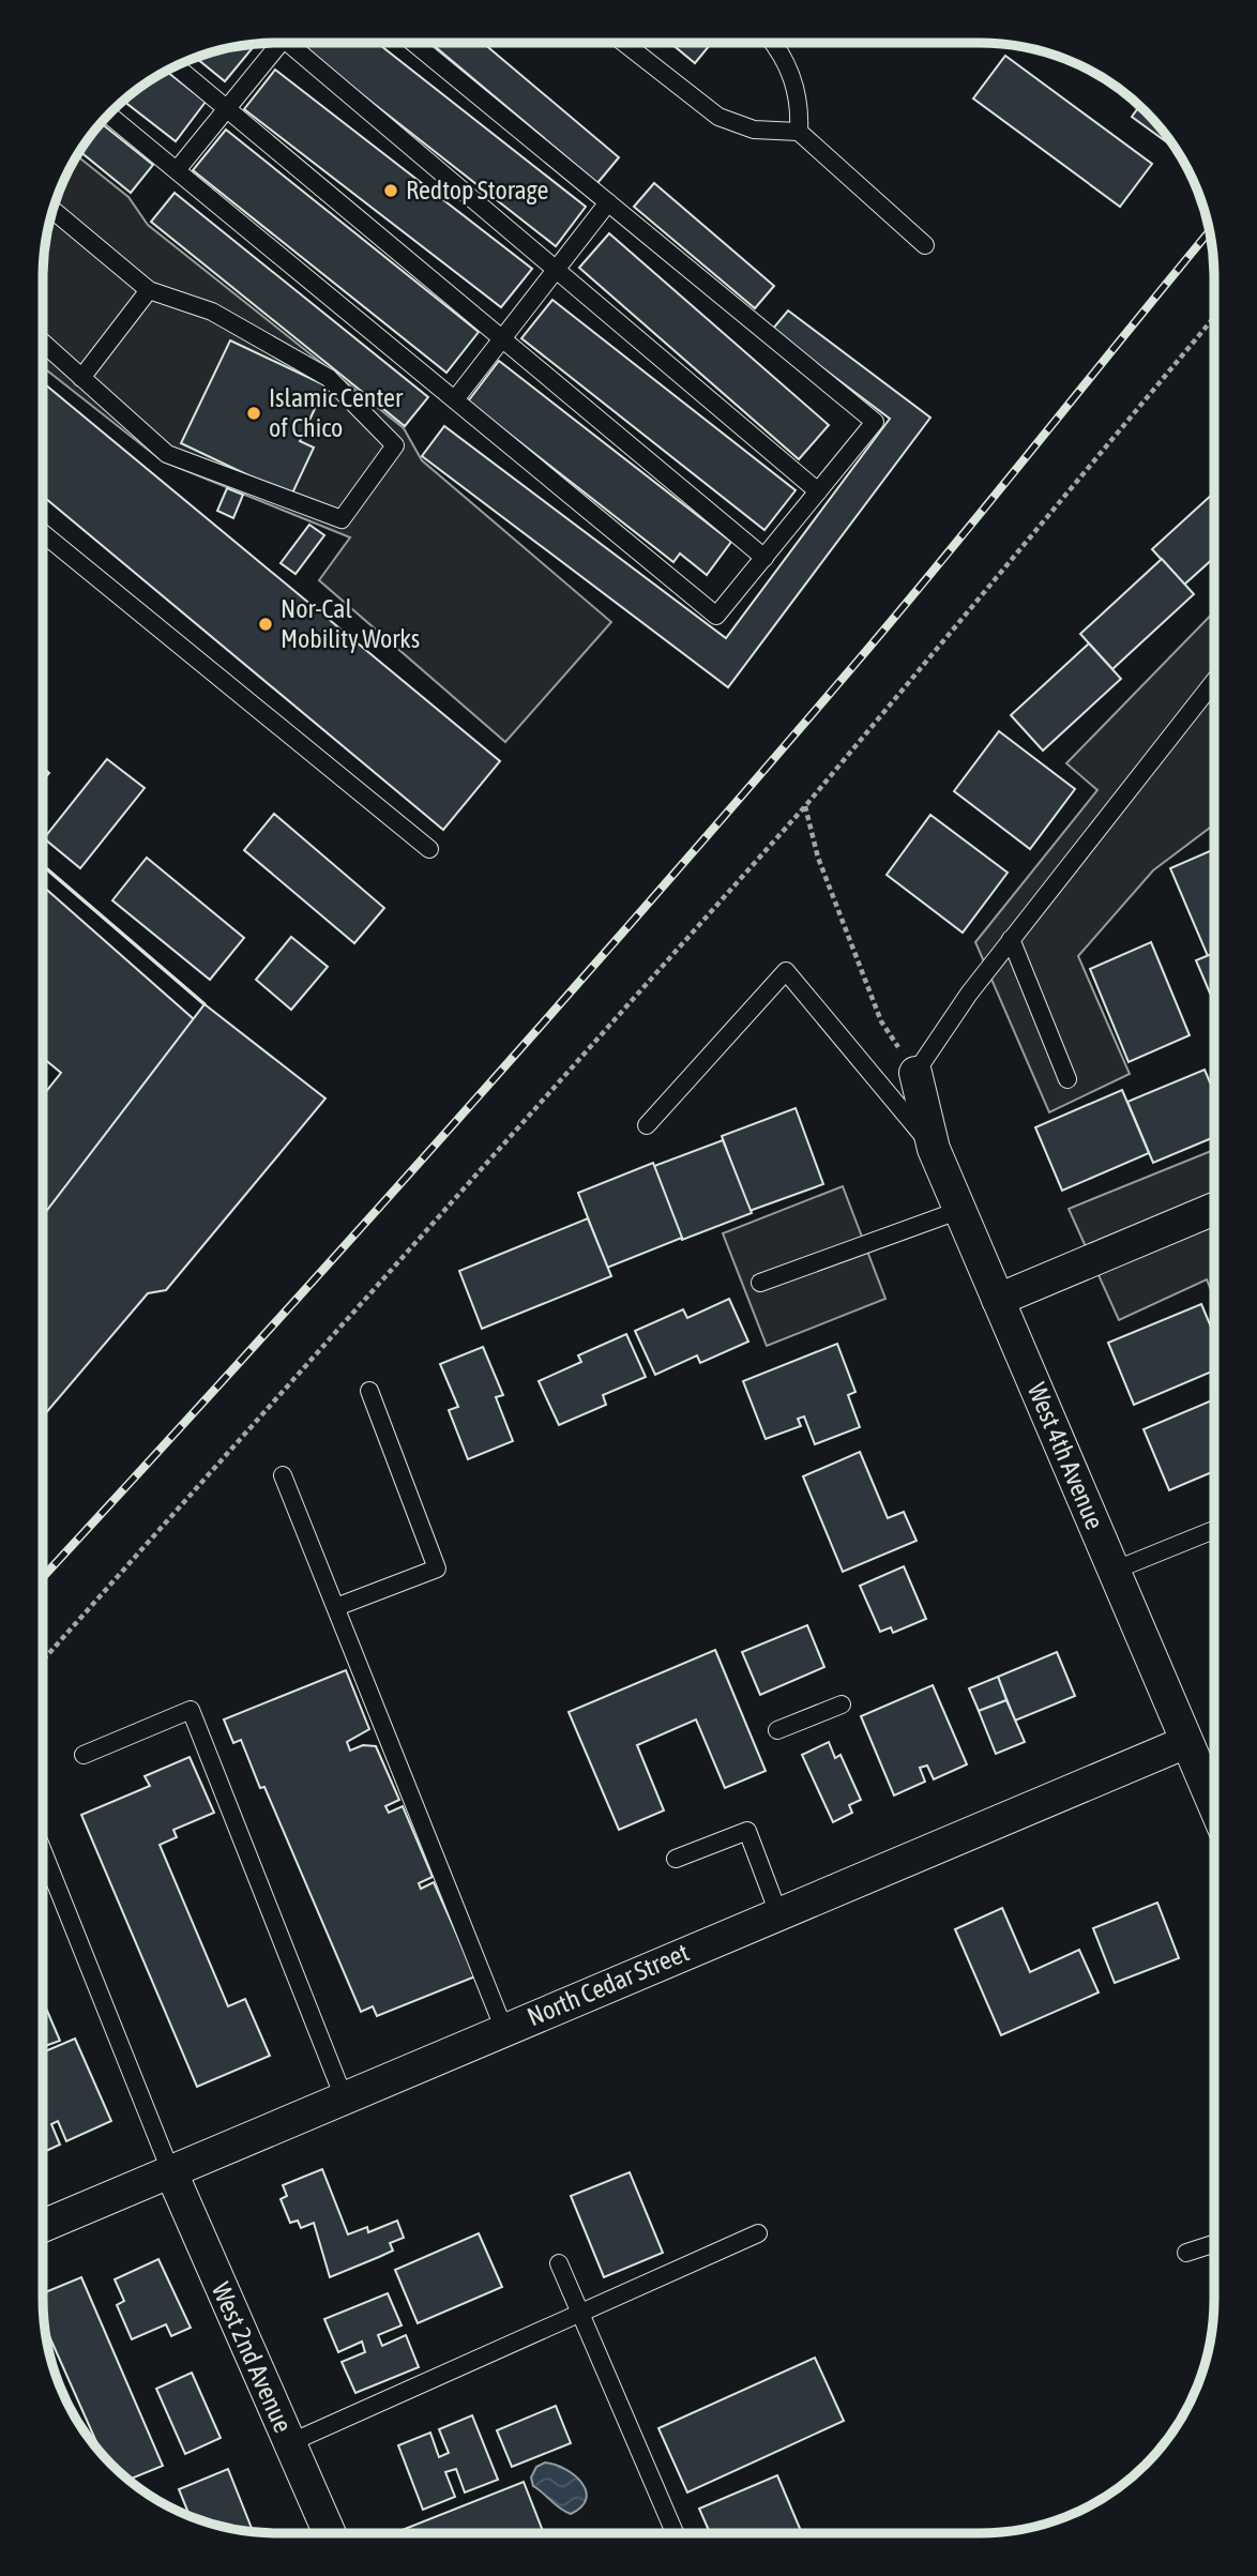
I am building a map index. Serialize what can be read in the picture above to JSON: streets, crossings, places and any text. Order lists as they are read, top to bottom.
{
  "streets": {
    "street": ["West 4th Avenue", "North Cedar Street", "West 2nd Avenue"]
  },
  "crossings": [
    ["West 4th Avenue", "North Cedar Street"],
    ["North Cedar Street", "West 2nd Avenue"]
  ],
  "places": ["Redtop Storage", "Islamic Center of Chico", "Nor-Cal Mobility Works"]
}
